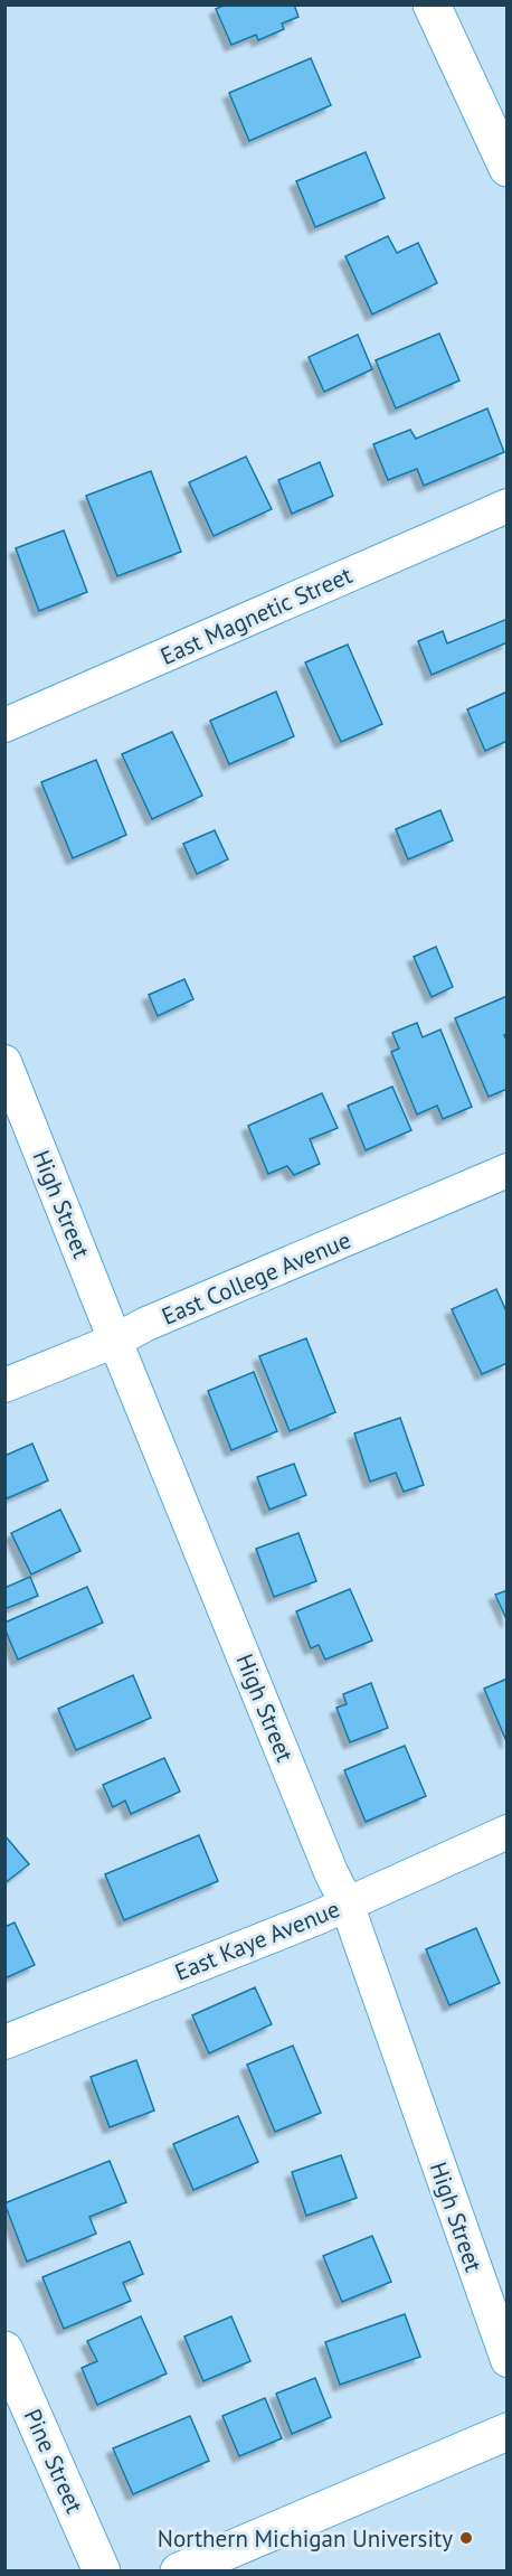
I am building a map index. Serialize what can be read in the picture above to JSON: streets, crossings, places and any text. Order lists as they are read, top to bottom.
{
  "streets": {
    "street": [
      "East Magnetic Street",
      "High Street",
      "East College Avenue",
      "East Kaye Avenue",
      "Pine Street"
    ]
  },
  "crossings": [
    ["High Street", "East College Avenue"],
    ["High Street", "East Kaye Avenue"]
  ],
  "places": ["Northern Michigan University"]
}
